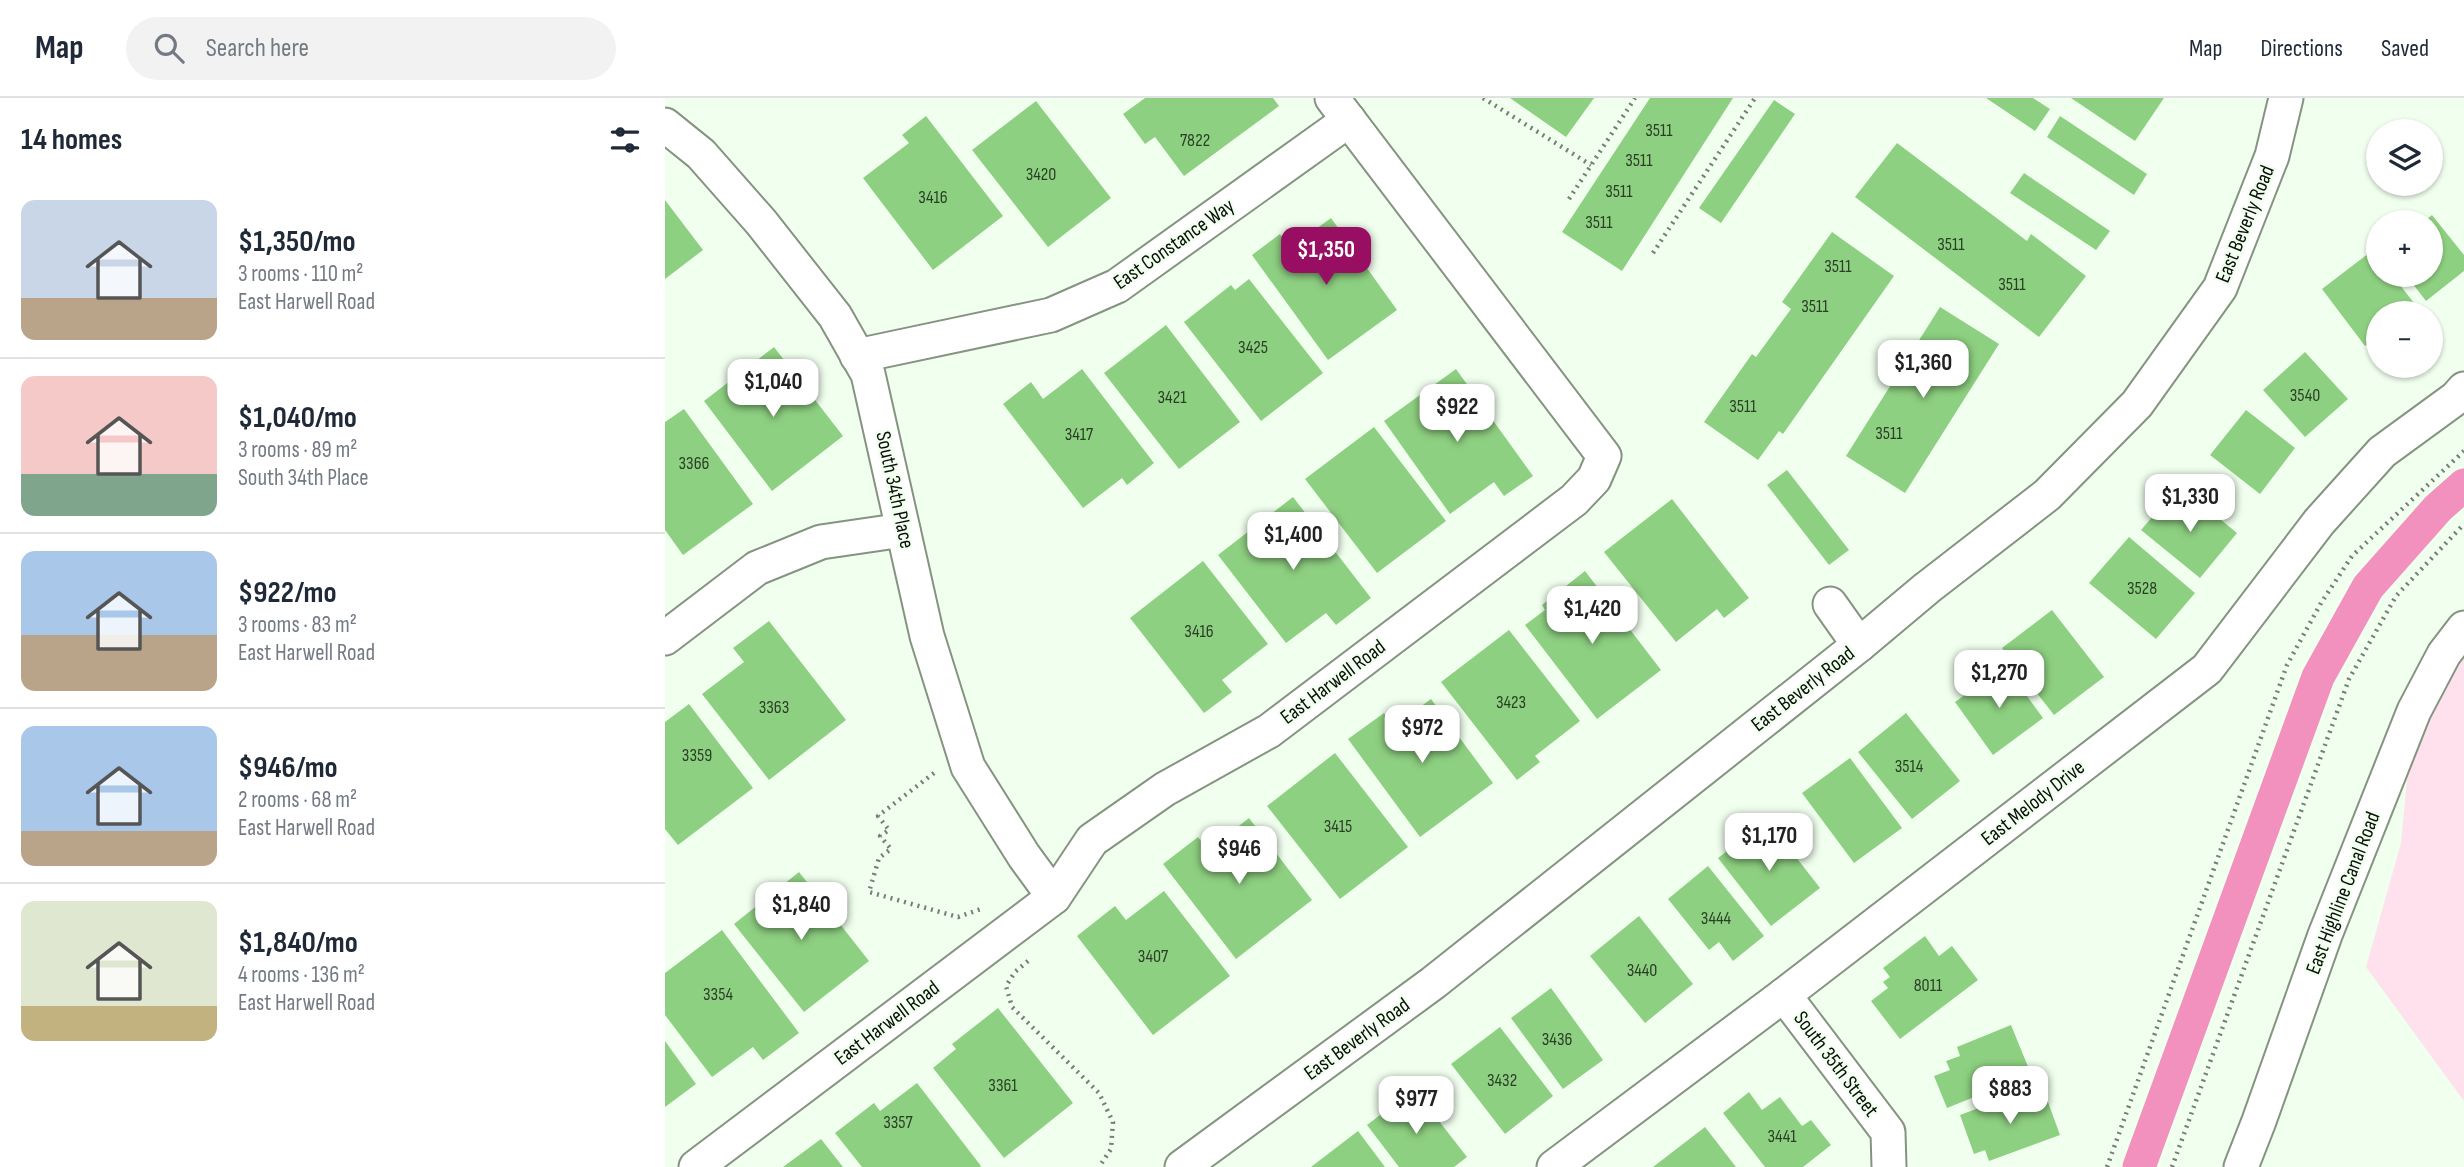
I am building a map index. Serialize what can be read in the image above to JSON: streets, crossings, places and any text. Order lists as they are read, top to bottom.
{
  "streets": {
    "street": [
      "East Beverly Road",
      "East Constance Way",
      "South 34th Place",
      "East Harwell Road",
      "East Melody Drive",
      "East Highline Canal Road",
      "South 35th Street"
    ]
  },
  "crossings": [
    ["East Constance Way", "South 34th Place"],
    ["East Constance Way", "East Harwell Road"],
    ["South 34th Place", "East Harwell Road"],
    ["East Melody Drive", "South 35th Street"]
  ],
  "house_numbers": [
    "3511",
    "7822",
    "3511",
    "3420",
    "3511",
    "3416",
    "3511",
    "3511",
    "3511",
    "3511",
    "3511",
    "3425",
    "3540",
    "3421",
    "3511",
    "3511",
    "3417",
    "3366",
    "3528",
    "3416",
    "3423",
    "3363",
    "3359",
    "3514",
    "3415",
    "3444",
    "3407",
    "3440",
    "8011",
    "3354",
    "3436",
    "3432",
    "3361",
    "3357",
    "3441"
  ],
  "page": {
    "header": "Map",
    "search": "Search here",
    "nav": ["Map", "Directions", "Saved"],
    "heading": "14 homes",
    "map_buttons": ["+", "−"],
    "list": [
      {
        "name": "$1,350/mo",
        "note": "3 rooms · 110 m² · East Harwell Road"
      },
      {
        "name": "$1,040/mo",
        "note": "3 rooms · 89 m² · South 34th Place"
      },
      {
        "name": "$922/mo",
        "note": "3 rooms · 83 m² · East Harwell Road"
      },
      {
        "name": "$946/mo",
        "note": "2 rooms · 68 m² · East Harwell Road"
      },
      {
        "name": "$1,840/mo",
        "note": "4 rooms · 136 m² · East Harwell Road"
      }
    ],
    "price": [
      "$1,350",
      "$1,360",
      "$1,040",
      "$922",
      "$1,330",
      "$1,400",
      "$1,420",
      "$1,270",
      "$972",
      "$1,170",
      "$946",
      "$1,840",
      "$883",
      "$977"
    ]
  }
}
